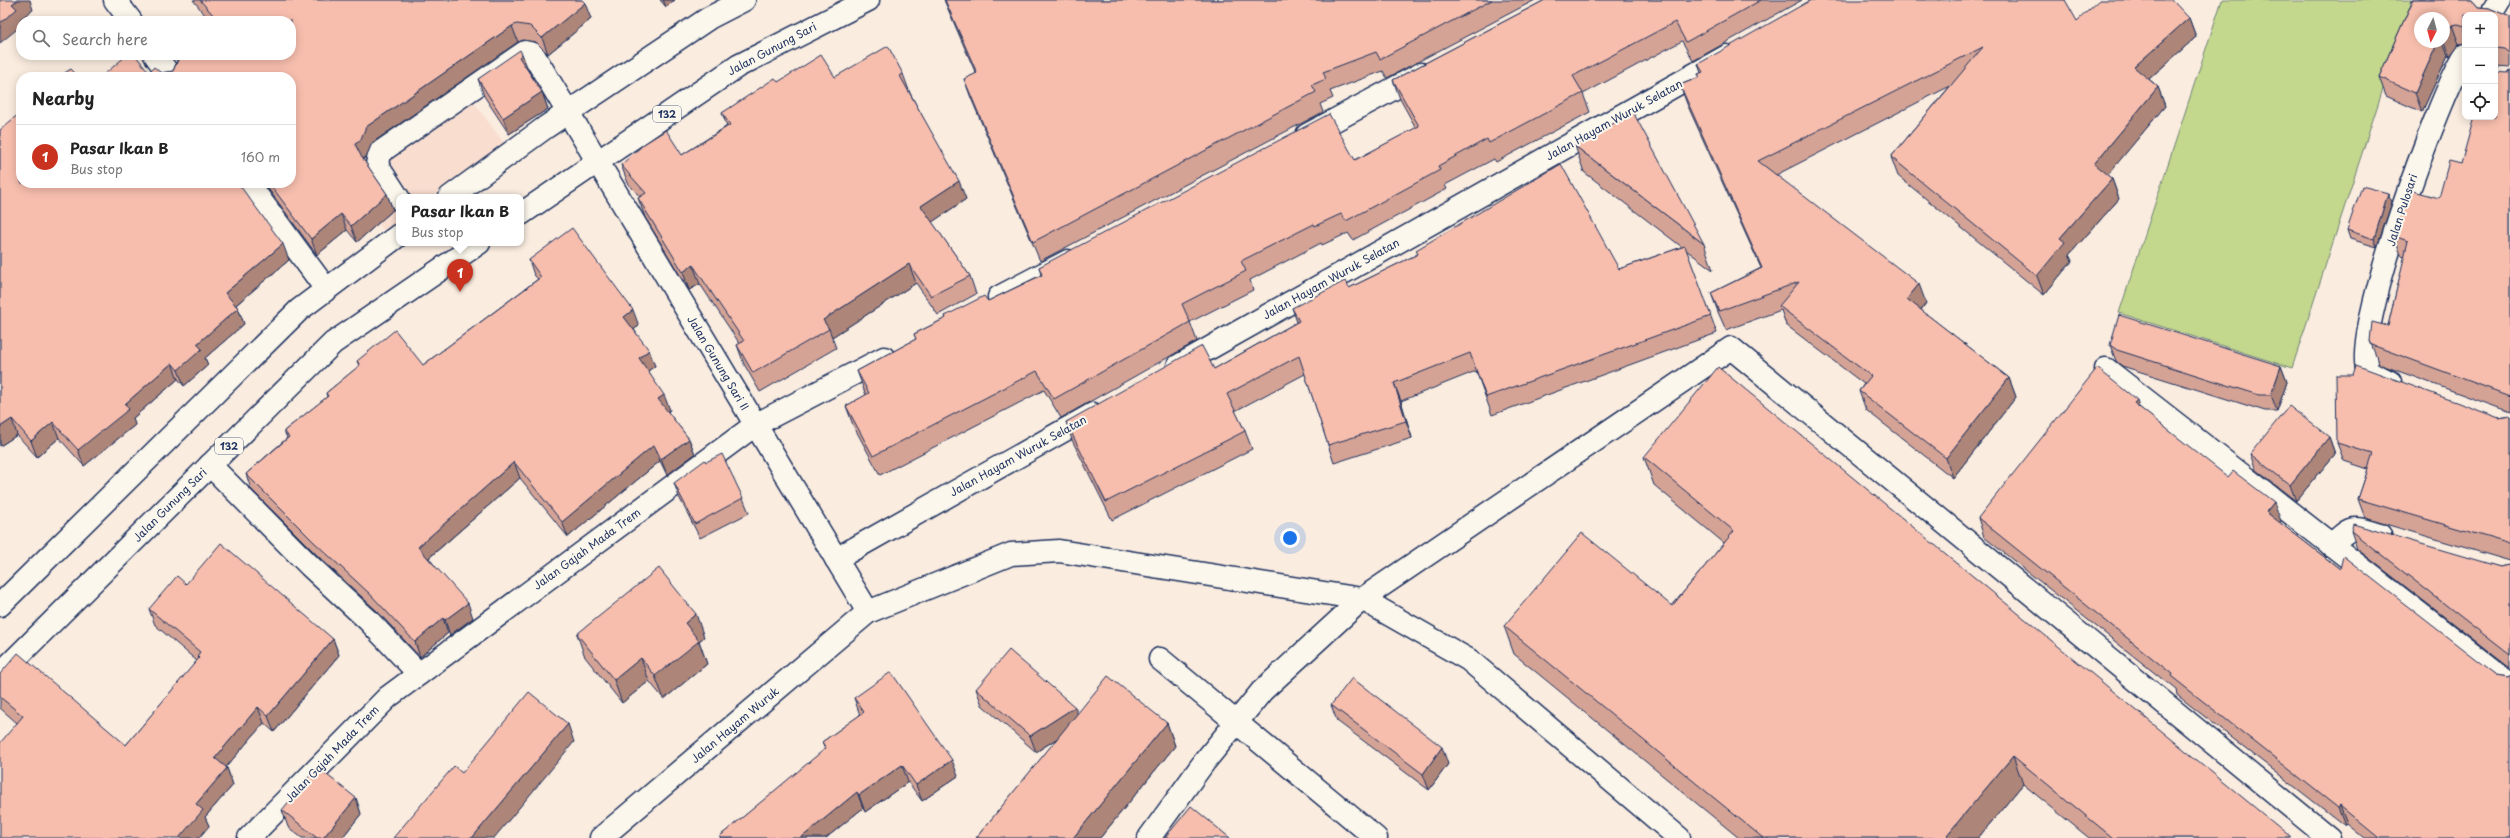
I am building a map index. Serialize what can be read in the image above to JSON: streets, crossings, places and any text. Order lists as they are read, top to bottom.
{
  "streets": {
    "street": [
      "Jalan Gunung Sari",
      "132",
      "Jalan Hayam Wuruk Selatan",
      "Jalan Pulosari",
      "Jalan Gunung Sari II",
      "Jalan Gajah Mada Trem",
      "Jalan Hayam Wuruk"
    ]
  },
  "crossings": [
    ["Jalan Gunung Sari", "Jalan Gunung Sari II"],
    ["Jalan Hayam Wuruk Selatan", "Jalan Gunung Sari II"],
    ["Jalan Gunung Sari II", "Jalan Gajah Mada Trem"],
    ["Jalan Gunung Sari II", "Jalan Hayam Wuruk"]
  ],
  "north": "bottom",
  "page": {
    "map_buttons": ["+", "−"],
    "search": "Search here",
    "heading": "Nearby",
    "list": [
      {
        "mark": "1",
        "name": "Pasar Ikan B",
        "note": "Bus stop",
        "value": "160 m"
      }
    ],
    "popup": ["Pasar Ikan B", "Bus stop"],
    "pins": "1"
  }
}
